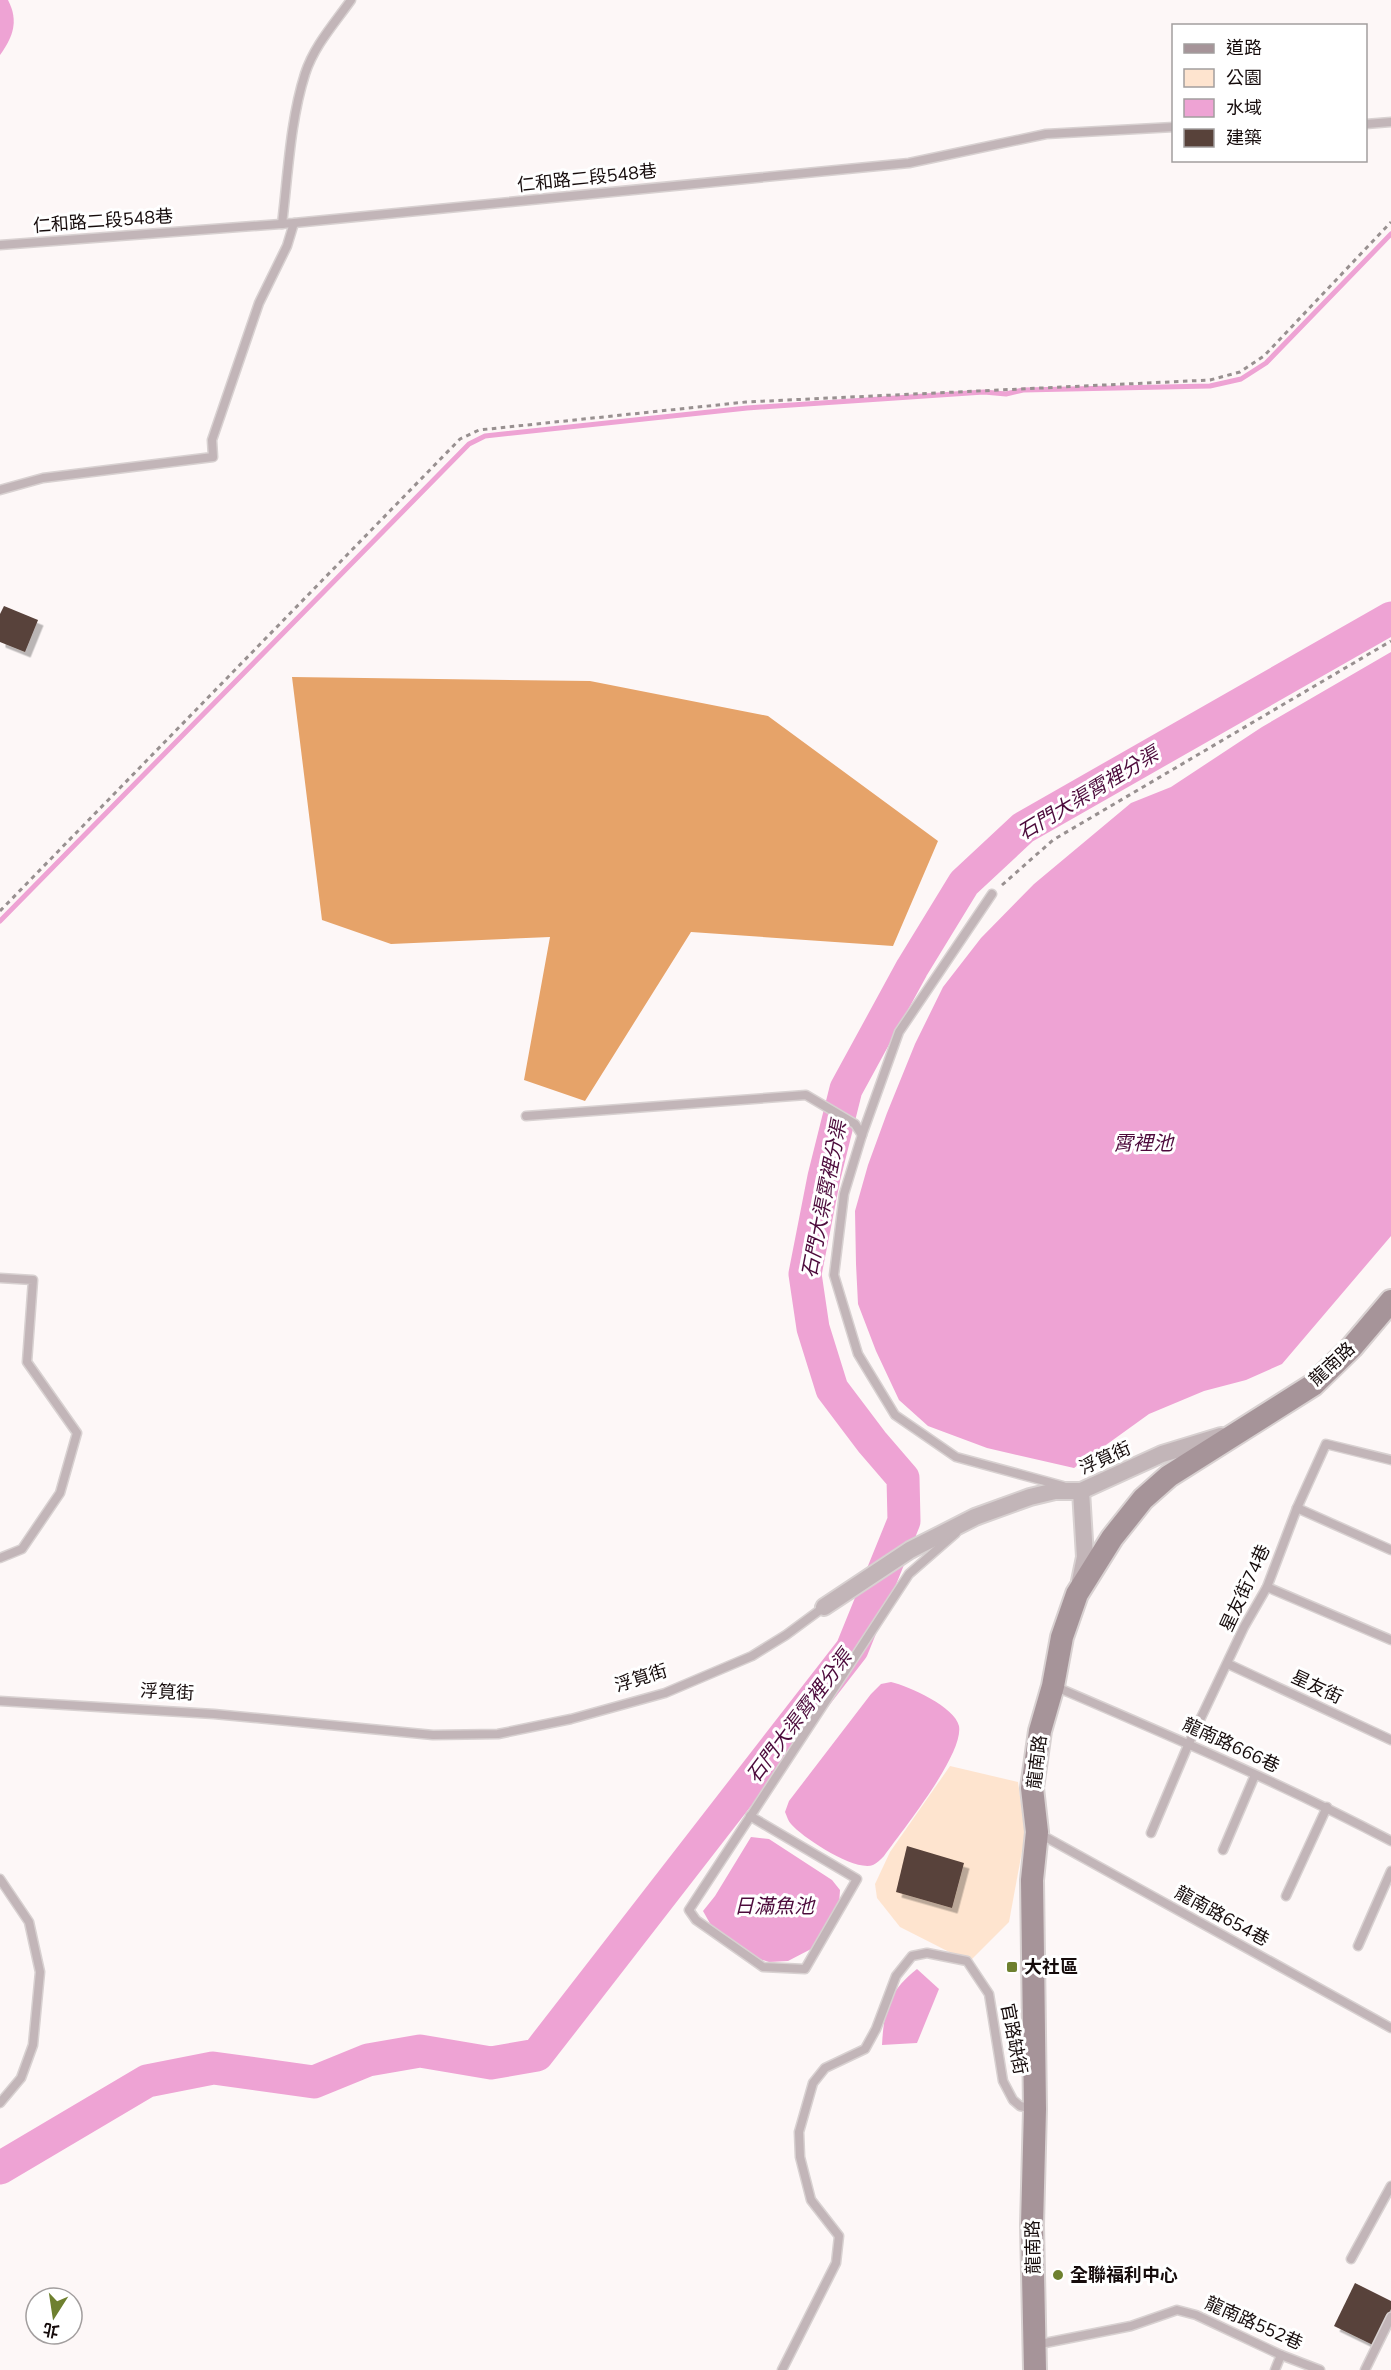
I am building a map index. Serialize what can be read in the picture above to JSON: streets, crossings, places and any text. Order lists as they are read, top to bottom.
{
  "streets": {
    "main road": ["龍南路"],
    "street": ["浮筧街"],
    "lane": [
      "仁和路二段548巷",
      "星友街74巷",
      "星友街",
      "龍南路666巷",
      "龍南路654巷",
      "官路缺街",
      "龍南路552巷"
    ]
  },
  "crossings": [
    ["龍南路", "浮筧街"],
    ["龍南路", "龍南路666巷"],
    ["龍南路", "龍南路654巷"],
    ["龍南路", "官路缺街"],
    ["龍南路", "龍南路552巷"],
    ["星友街74巷", "星友街"],
    ["星友街74巷", "龍南路666巷"]
  ],
  "water": ["石門大渠霄裡分渠", "霄裡池", "日滿魚池"],
  "places": {
    "transit": ["大社區"],
    "other": ["全聯福利中心"]
  },
  "legend": [
    "道路",
    "公園",
    "水域",
    "建築"
  ],
  "north": "bottom"
}
